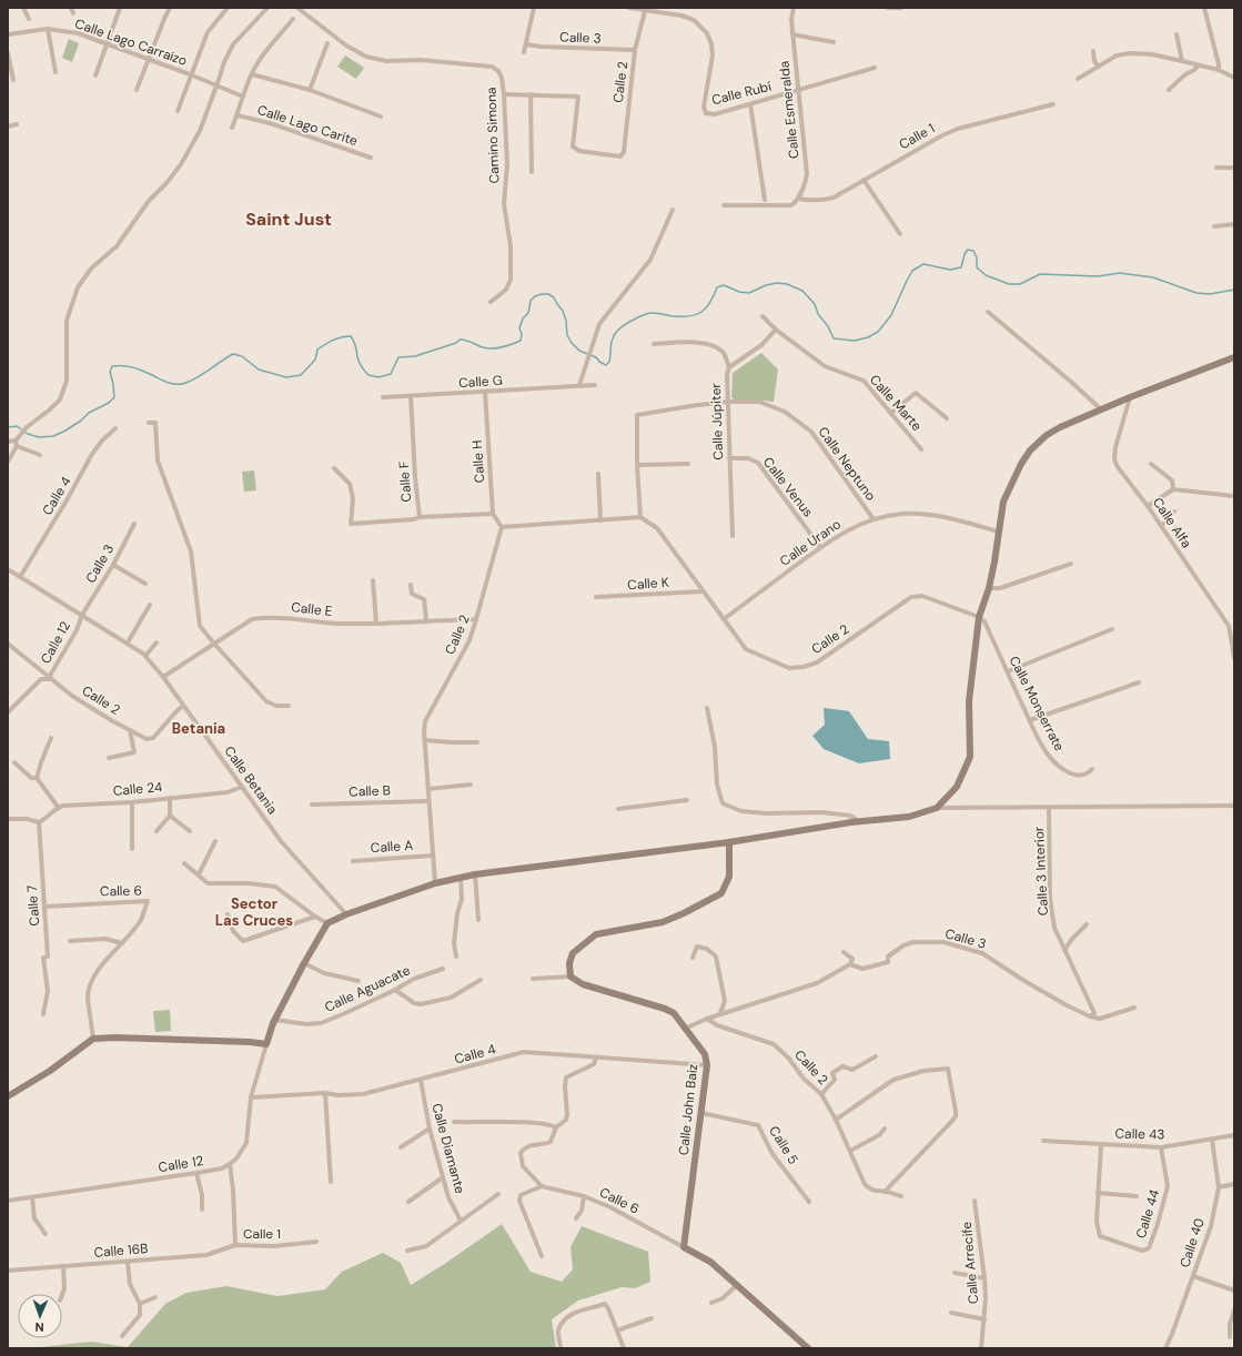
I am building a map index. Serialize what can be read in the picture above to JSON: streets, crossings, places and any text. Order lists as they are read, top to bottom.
{
  "streets": {
    "street": [
      "Calle 3",
      "Calle Lago Carraízo",
      "Calle 2",
      "Calle Rubí",
      "Calle Esmeralda",
      "Calle Lago Carite",
      "Camino Simona",
      "Calle 1",
      "Calle G",
      "Calle Marte",
      "Calle Júpiter",
      "Calle H",
      "Calle Neptuno",
      "Calle F",
      "Calle Venus",
      "Calle 4",
      "Calle Alfa",
      "Calle Urano",
      "Calle K",
      "Calle E",
      "Calle 12",
      "Calle Monserrate",
      "Calle Betania",
      "Calle 24",
      "Calle B",
      "Calle A",
      "Calle 3 Interior",
      "Calle 6",
      "Calle 7",
      "Calle Aguacate",
      "Calle John Baiz",
      "Calle 43",
      "Calle 5",
      "Calle Diamante",
      "Calle 44",
      "Calle 40",
      "Calle 16B",
      "Calle Arrecife"
    ]
  },
  "crossings": [
    ["Calle 3", "Calle 2"],
    ["Calle 3", "Calle 12"],
    ["Calle 3", "Calle Betania"],
    ["Calle 3", "Calle 3 Interior"],
    ["Calle 2", "Calle Rubí"],
    ["Calle 2", "Calle Urano"],
    ["Calle 2", "Calle K"],
    ["Calle 2", "Calle E"],
    ["Calle 2", "Calle 12"],
    ["Calle 2", "Calle Monserrate"],
    ["Calle 2", "Calle Betania"],
    ["Calle 2", "Calle B"],
    ["Calle 2", "Calle A"],
    ["Calle Rubí", "Calle Esmeralda"],
    ["Calle Esmeralda", "Calle 1"],
    ["Calle 1", "Calle 12"],
    ["Calle 1", "Calle 16B"],
    ["Calle G", "Calle H"],
    ["Calle G", "Calle F"],
    ["Calle Marte", "Calle Júpiter"],
    ["Calle Júpiter", "Calle Neptuno"],
    ["Calle Júpiter", "Calle Venus"],
    ["Calle H", "Calle F"],
    ["Calle Neptuno", "Calle Urano"],
    ["Calle Venus", "Calle Urano"],
    ["Calle 4", "Calle Betania"],
    ["Calle 4", "Calle John Baiz"],
    ["Calle 4", "Calle Diamante"],
    ["Calle E", "Calle Betania"],
    ["Calle 12", "Calle Betania"],
    ["Calle Betania", "Calle 24"],
    ["Calle 6", "Calle 7"],
    ["Calle 6", "Calle John Baiz"],
    ["Calle John Baiz", "Calle 5"],
    ["Calle 43", "Calle 44"],
    ["Calle 43", "Calle 40"]
  ],
  "districts": ["Saint Just", "Betania", "Sector Las Cruces"],
  "north": "bottom"
}
